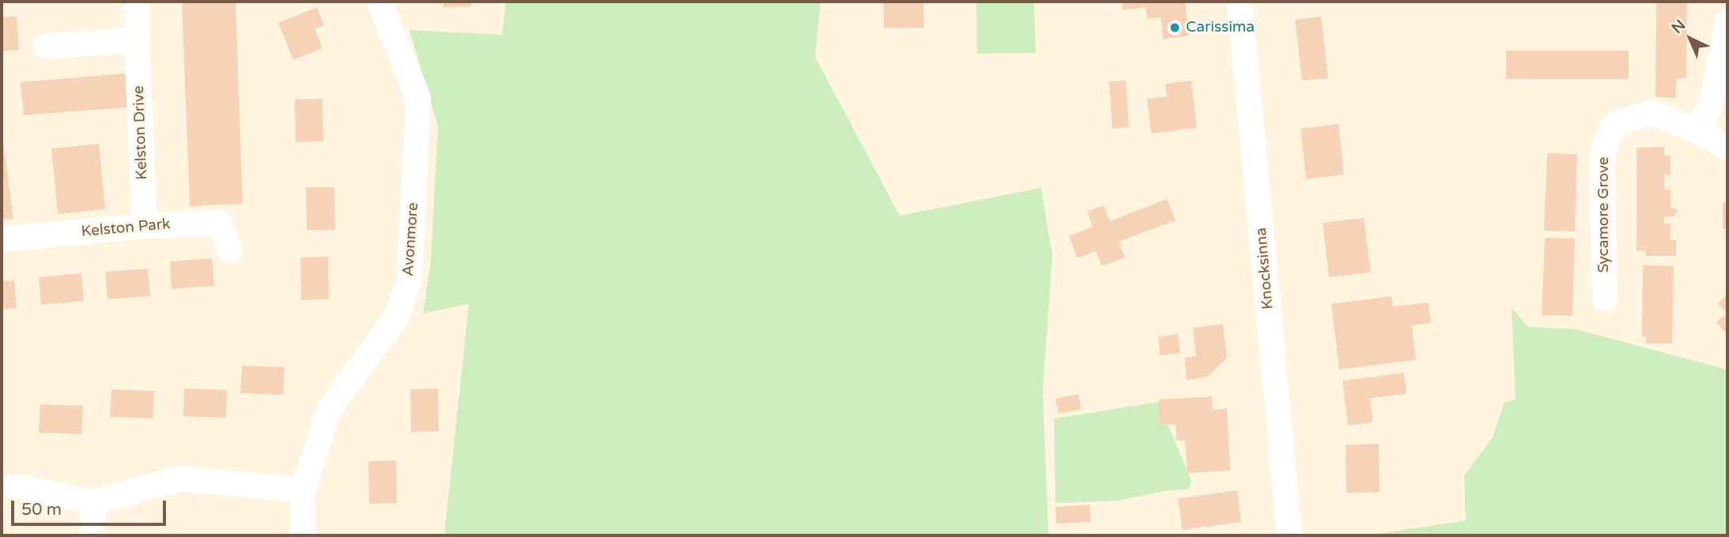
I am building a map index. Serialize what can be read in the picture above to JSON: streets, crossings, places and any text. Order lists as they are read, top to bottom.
{
  "streets": {
    "street": [
      "Kelston Drive",
      "Sycamore Grove",
      "Kelston Park",
      "Avonmore",
      "Knocksinna"
    ]
  },
  "crossings": [
    ["Kelston Drive", "Kelston Park"]
  ],
  "places": ["Carissima"],
  "scale_bar": "50 m",
  "north": "top left"
}
